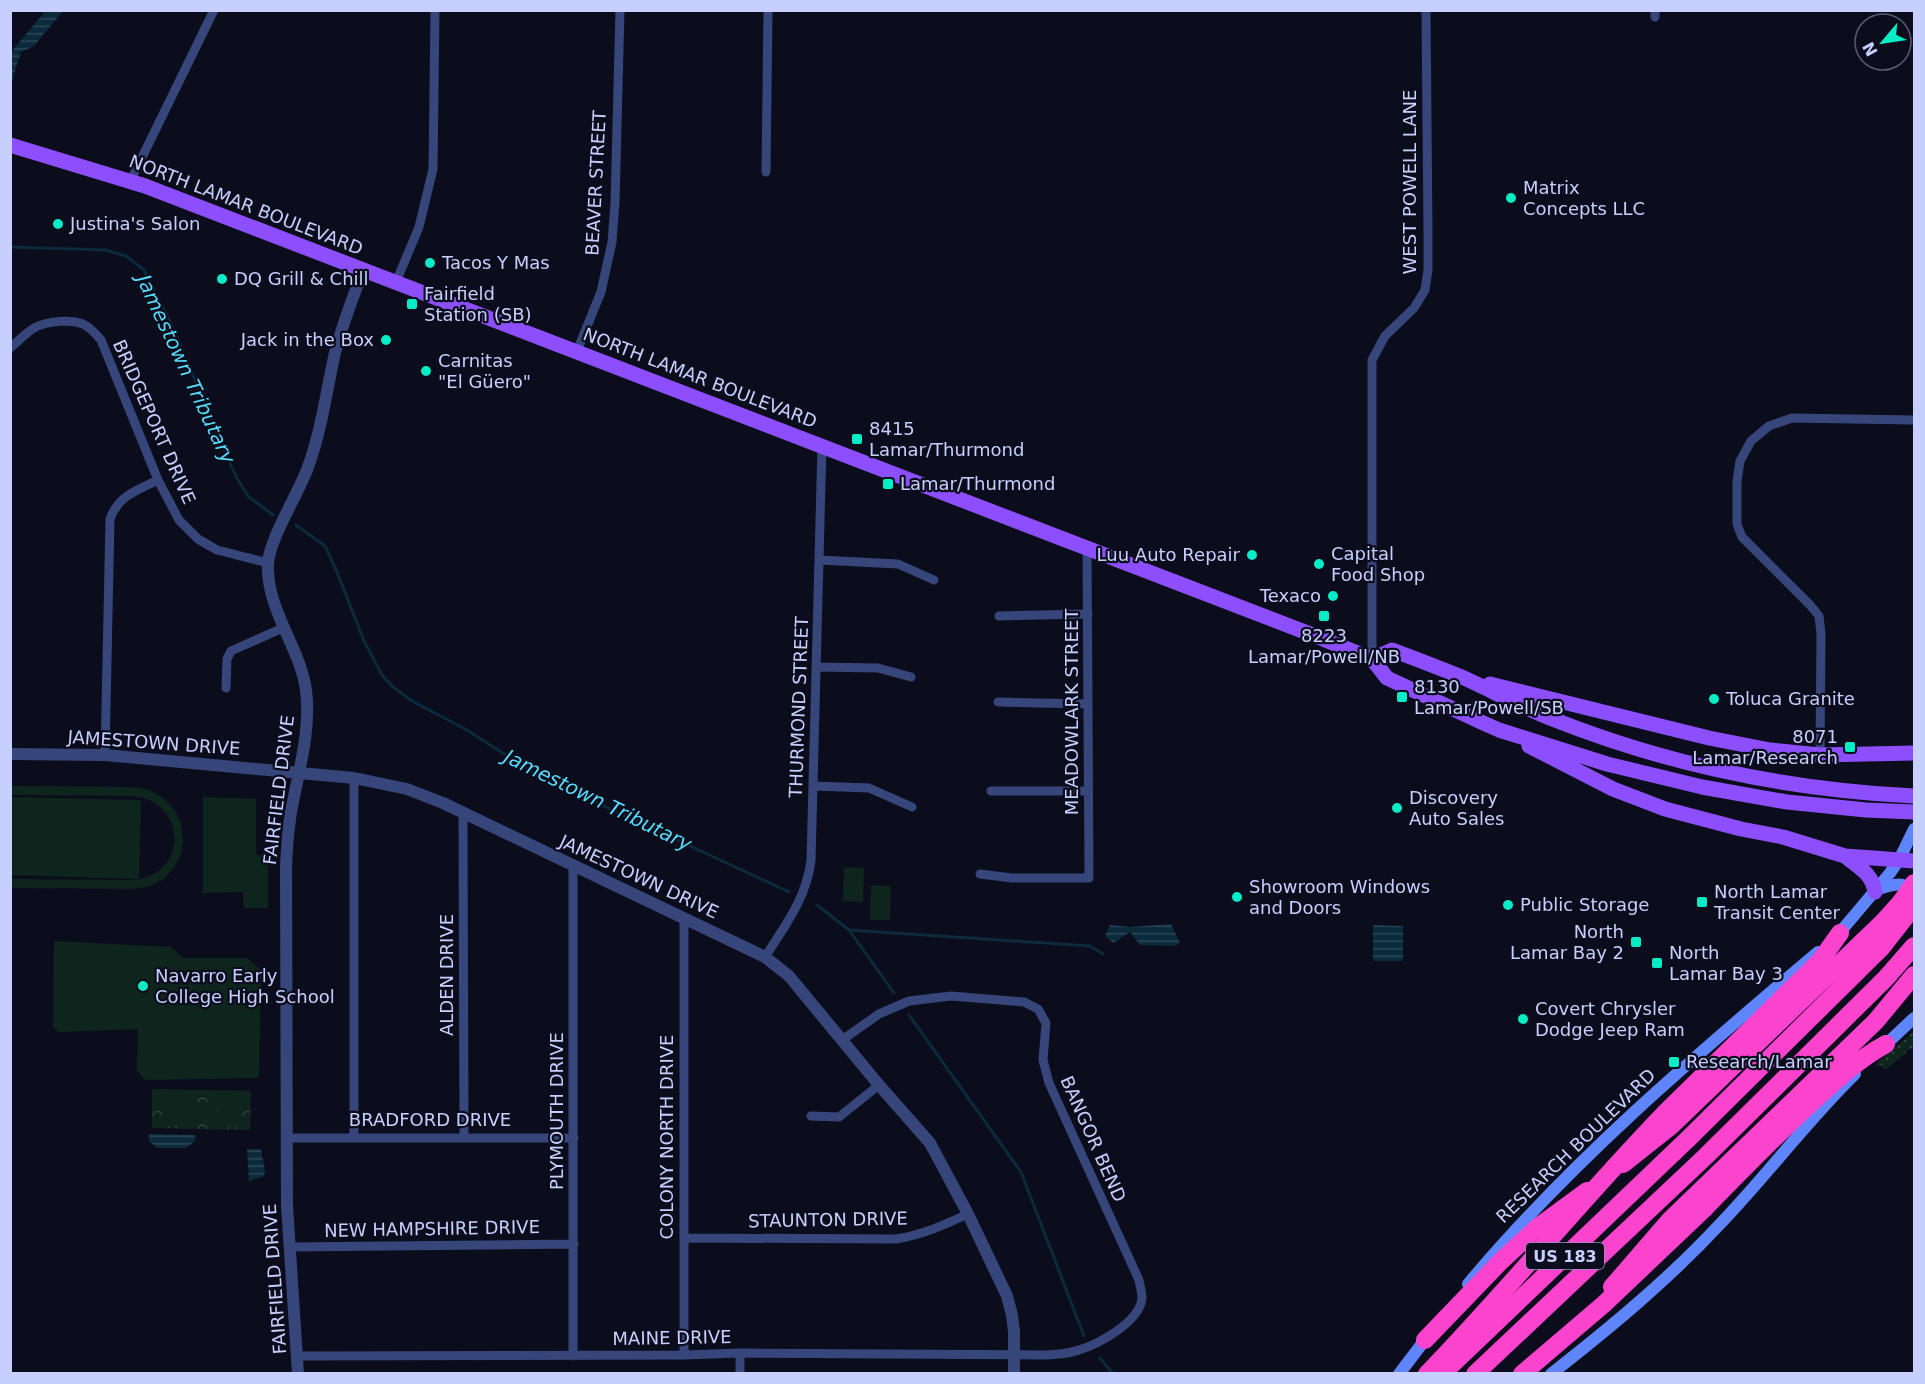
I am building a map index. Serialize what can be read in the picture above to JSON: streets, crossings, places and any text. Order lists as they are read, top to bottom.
{
  "streets": {
    "highway": ["US 183"],
    "main road": ["NORTH LAMAR BOULEVARD", "RESEARCH BOULEVARD"],
    "street": [
      "WEST POWELL LANE",
      "BEAVER STREET",
      "BRIDGEPORT DRIVE",
      "THURMOND STREET",
      "MEADOWLARK STREET",
      "JAMESTOWN DRIVE",
      "FAIRFIELD DRIVE",
      "ALDEN DRIVE",
      "PLYMOUTH DRIVE",
      "BRADFORD DRIVE",
      "COLONY NORTH DRIVE",
      "BANGOR BEND",
      "STAUNTON DRIVE",
      "NEW HAMPSHIRE DRIVE",
      "MAINE DRIVE"
    ]
  },
  "crossings": [
    ["WEST POWELL LANE", "NORTH LAMAR BOULEVARD"],
    ["BEAVER STREET", "NORTH LAMAR BOULEVARD"],
    ["NORTH LAMAR BOULEVARD", "THURMOND STREET"],
    ["NORTH LAMAR BOULEVARD", "MEADOWLARK STREET"],
    ["NORTH LAMAR BOULEVARD", "FAIRFIELD DRIVE"],
    ["BRIDGEPORT DRIVE", "FAIRFIELD DRIVE"],
    ["THURMOND STREET", "JAMESTOWN DRIVE"],
    ["JAMESTOWN DRIVE", "FAIRFIELD DRIVE"],
    ["JAMESTOWN DRIVE", "ALDEN DRIVE"],
    ["JAMESTOWN DRIVE", "PLYMOUTH DRIVE"],
    ["JAMESTOWN DRIVE", "COLONY NORTH DRIVE"],
    ["JAMESTOWN DRIVE", "BANGOR BEND"],
    ["JAMESTOWN DRIVE", "STAUNTON DRIVE"],
    ["JAMESTOWN DRIVE", "MAINE DRIVE"],
    ["FAIRFIELD DRIVE", "BRADFORD DRIVE"],
    ["FAIRFIELD DRIVE", "NEW HAMPSHIRE DRIVE"],
    ["FAIRFIELD DRIVE", "MAINE DRIVE"],
    ["ALDEN DRIVE", "BRADFORD DRIVE"],
    ["PLYMOUTH DRIVE", "BRADFORD DRIVE"],
    ["PLYMOUTH DRIVE", "NEW HAMPSHIRE DRIVE"],
    ["PLYMOUTH DRIVE", "MAINE DRIVE"],
    ["COLONY NORTH DRIVE", "STAUNTON DRIVE"],
    ["COLONY NORTH DRIVE", "MAINE DRIVE"],
    ["BANGOR BEND", "MAINE DRIVE"]
  ],
  "water": ["Jamestown Tributary"],
  "places": {
    "other": [
      "Matrix Concepts LLC",
      "Justina's Salon",
      "Tacos Y Mas",
      "DQ Grill & Chill",
      "Jack in the Box",
      "Carnitas \"El Güero\"",
      "Luu Auto Repair",
      "Capital Food Shop",
      "Texaco",
      "Toluca Granite",
      "Discovery Auto Sales",
      "Showroom Windows and Doors",
      "Public Storage",
      "Navarro Early College High School",
      "Covert Chrysler Dodge Jeep Ram"
    ],
    "transit": [
      "Fairfield Station (SB)",
      "8415 Lamar/Thurmond",
      "Lamar/Thurmond",
      "8223 Lamar/Powell/NB",
      "8130 Lamar/Powell/SB",
      "8071 Lamar/Research",
      "North Lamar Transit Center",
      "North Lamar Bay 2",
      "North Lamar Bay 3",
      "Research/Lamar"
    ]
  },
  "north": "bottom left"
}
